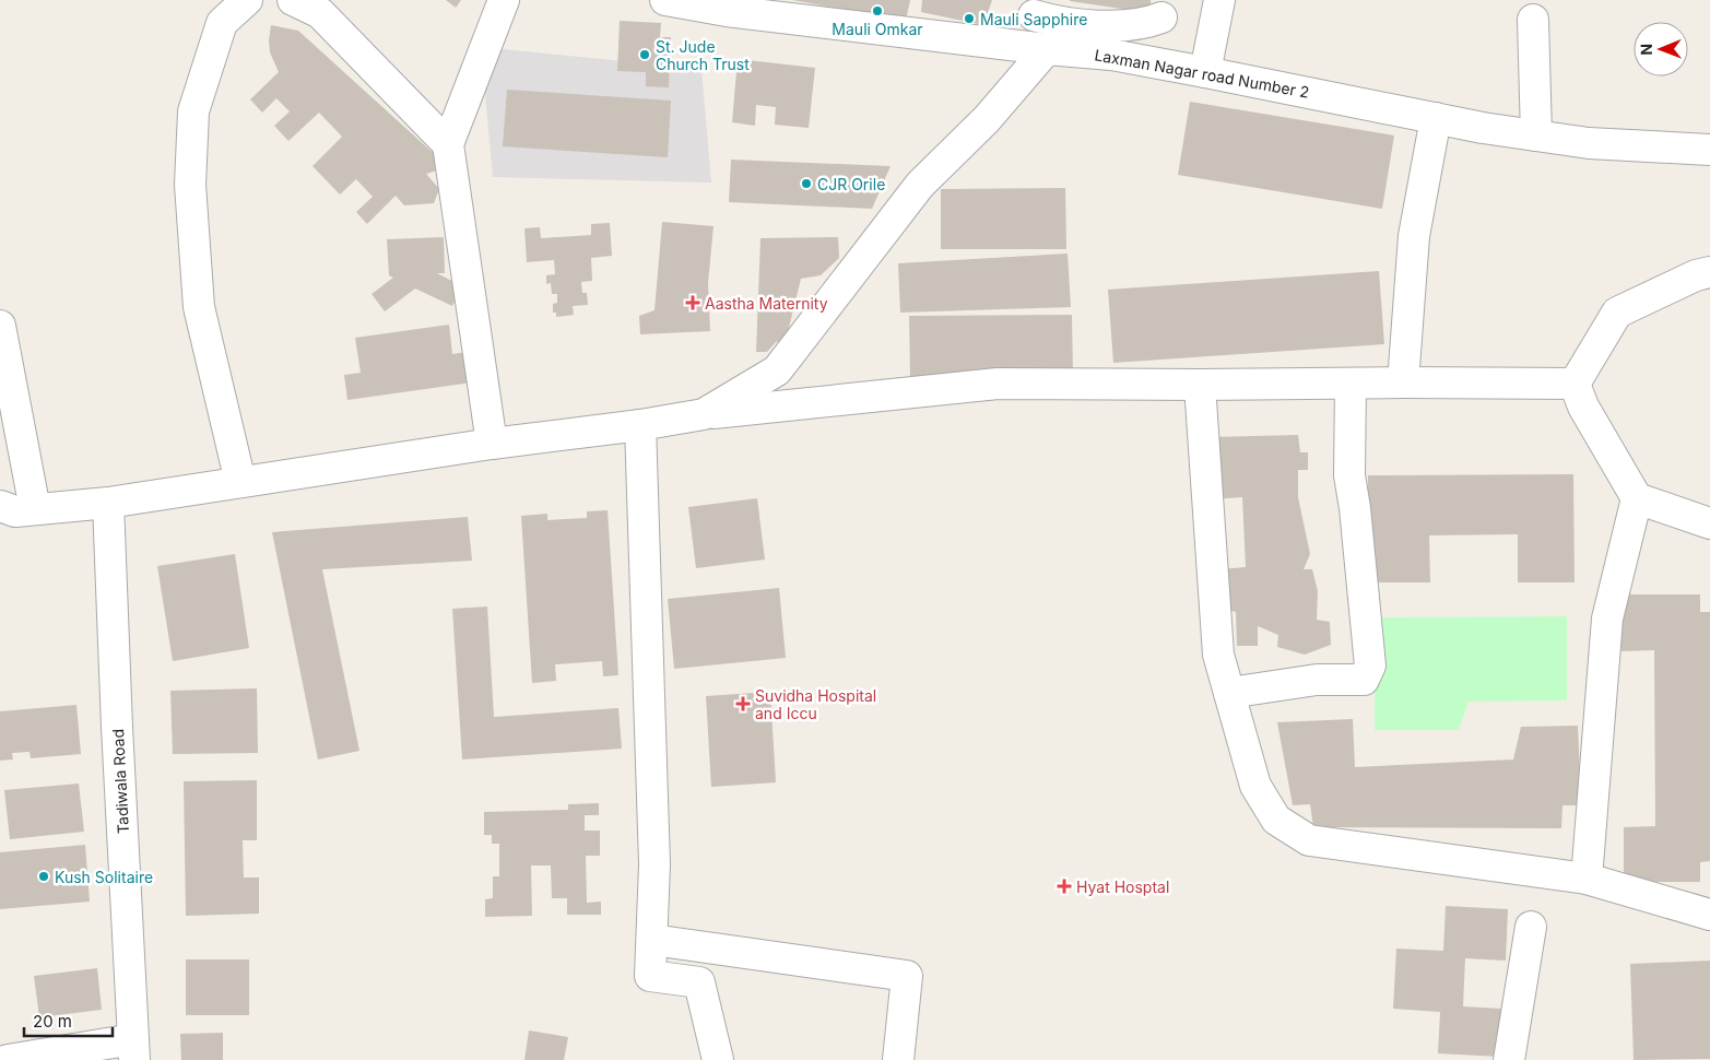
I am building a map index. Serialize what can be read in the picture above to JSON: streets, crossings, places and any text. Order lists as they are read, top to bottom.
{
  "streets": {
    "street": ["Laxman Nagar road Number 2", "Tadiwala Road"]
  },
  "places": {
    "other": [
      "Mauli Omkar",
      "Mauli Sapphire",
      "St. Jude Church Trust",
      "CJR Orile",
      "Kush Solitaire"
    ],
    "health": ["Aastha Maternity", "Suvidha Hospital and Iccu", "Hyat Hosptal"]
  },
  "scale_bar": "20 m",
  "north": "left"
}
